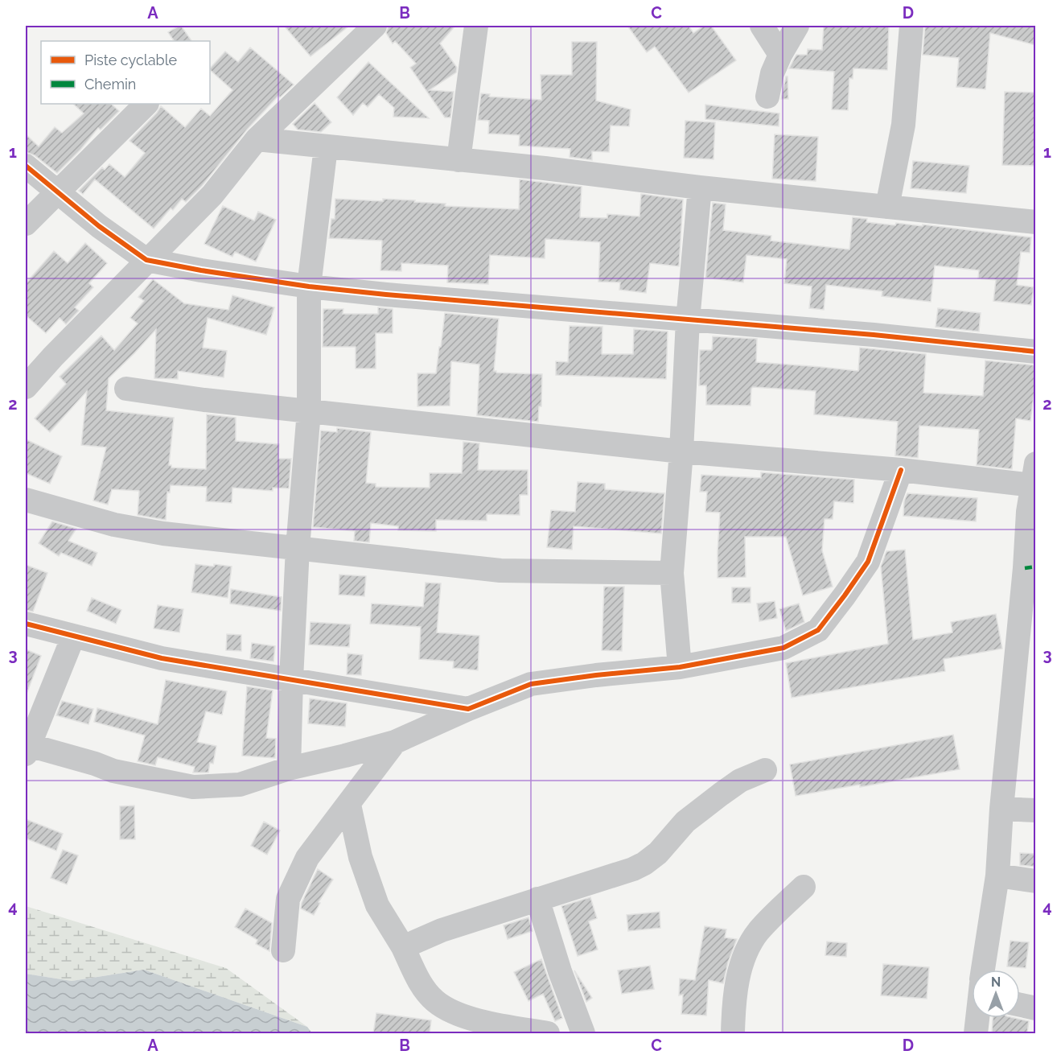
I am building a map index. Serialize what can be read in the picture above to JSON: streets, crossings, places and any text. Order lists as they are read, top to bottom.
{
  "legend": ["Piste cyclable", "Chemin"],
  "north": "top",
  "grid": {
    "columns": [
      "A",
      "B",
      "C",
      "D"
    ],
    "rows": [
      "1",
      "2",
      "3",
      "4"
    ]
  }
}
